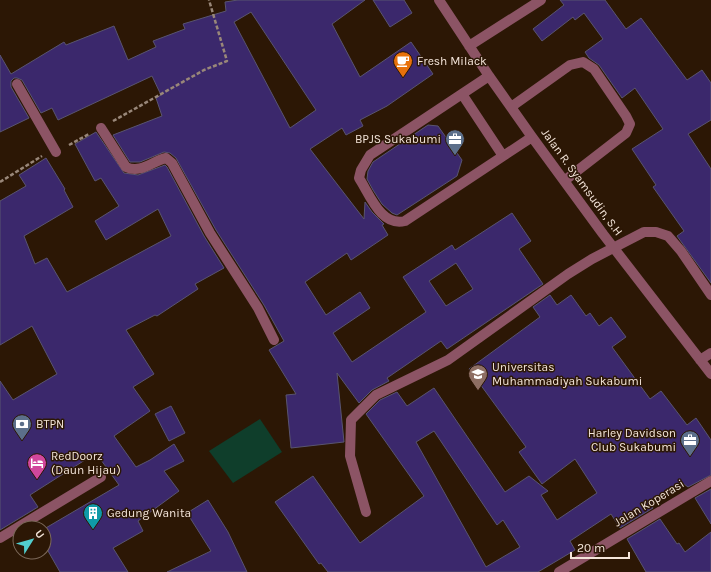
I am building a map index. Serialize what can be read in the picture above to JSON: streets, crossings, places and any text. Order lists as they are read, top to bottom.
{
  "streets": {
    "street": ["Jalan R. Syamsudin, S.H", "Jalan Koperasi"]
  },
  "places": {
    "cafe": ["Fresh Milack"],
    "office": ["BPJS Sukabumi", "Harley Davidson Club Sukabumi"],
    "school or university": ["Universitas Muhammadiyah Sukabumi"],
    "bank": ["BTPN"],
    "hotel": ["RedDoorz (Daun Hijau)"],
    "building": ["Gedung Wanita"]
  },
  "scale_bar": "20 m",
  "north": "top right"
}
